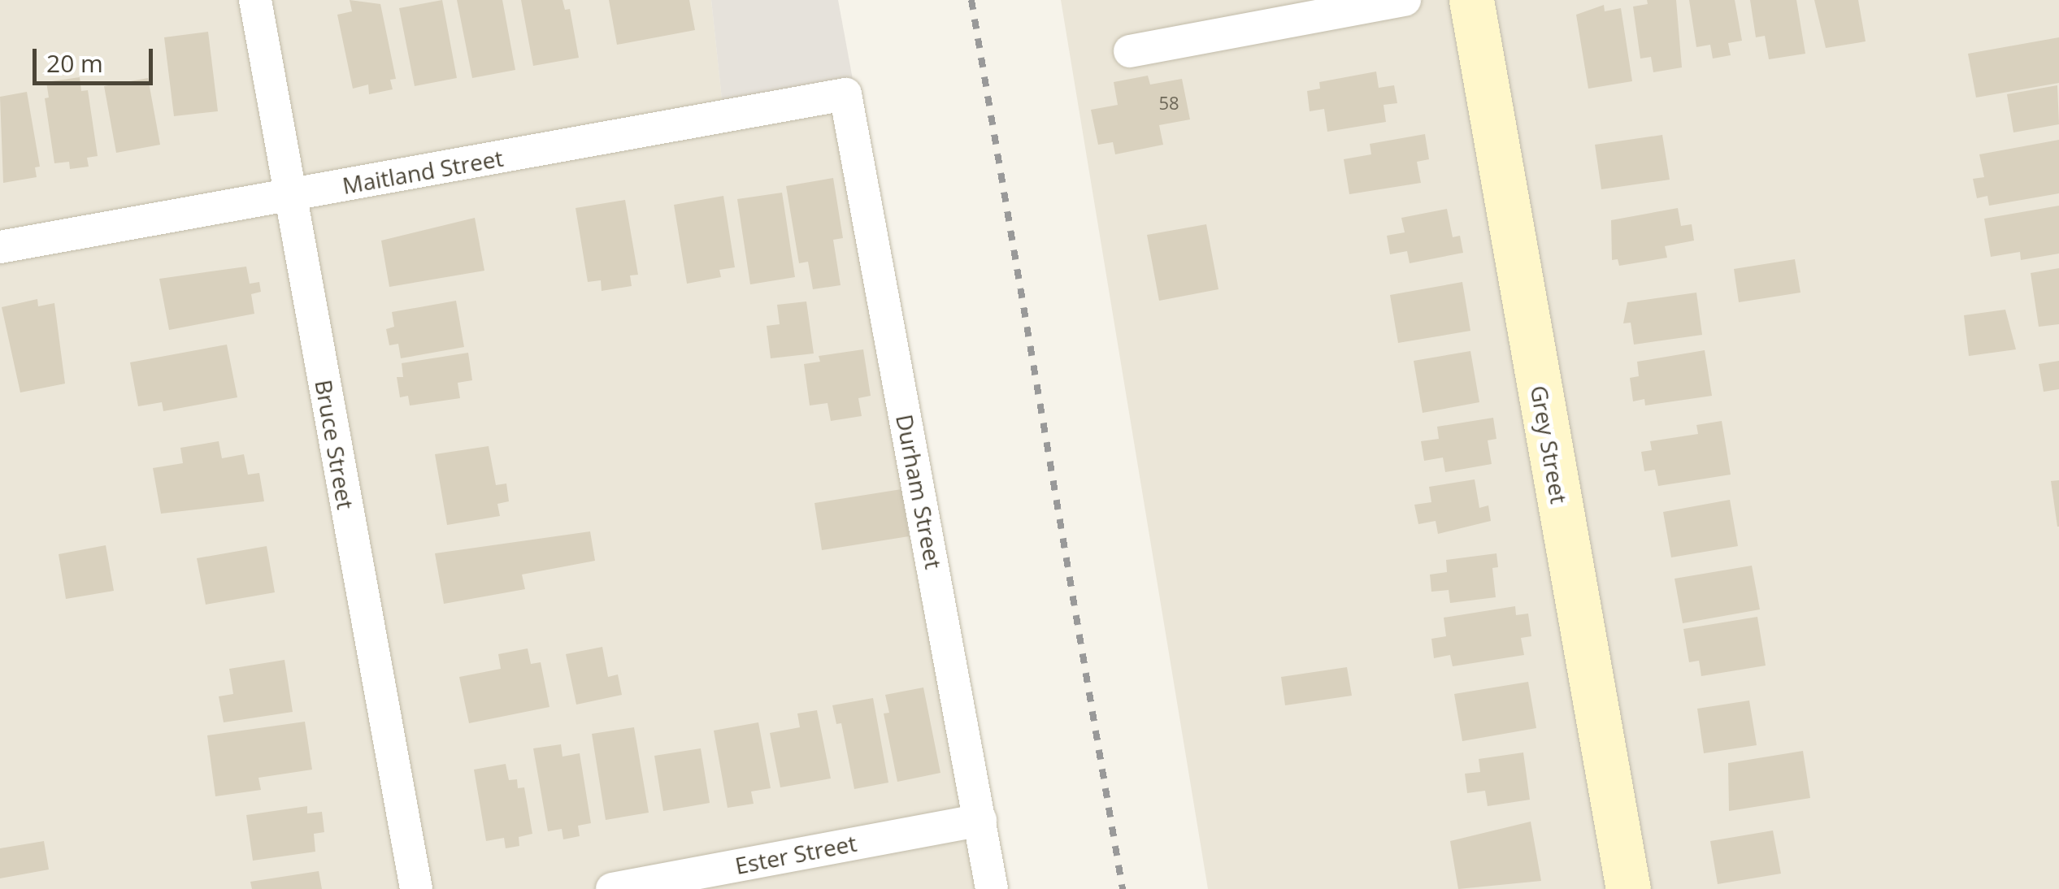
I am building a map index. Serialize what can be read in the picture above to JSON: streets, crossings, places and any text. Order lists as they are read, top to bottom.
{
  "streets": {
    "street": [
      "Maitland Street",
      "Bruce Street",
      "Grey Street",
      "Durham Street",
      "Ester Street"
    ]
  },
  "crossings": [
    ["Maitland Street", "Bruce Street"],
    ["Maitland Street", "Durham Street"],
    ["Durham Street", "Ester Street"]
  ],
  "house_numbers": ["58"],
  "scale_bar": "20 m"
}
